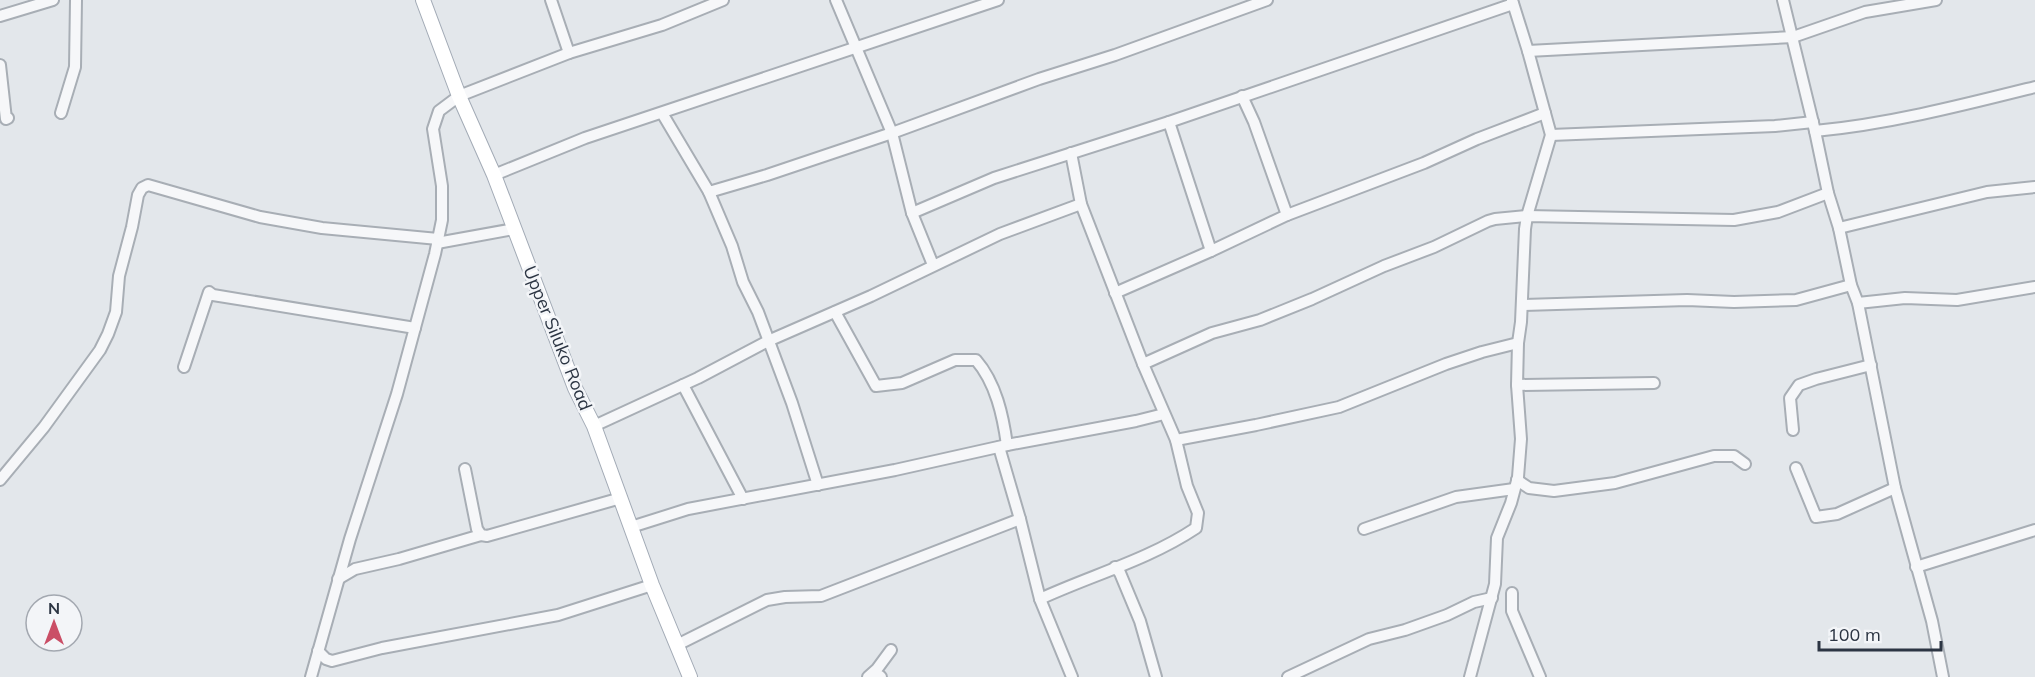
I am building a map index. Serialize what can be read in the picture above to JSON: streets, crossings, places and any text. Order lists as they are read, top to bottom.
{
  "streets": {
    "main road": ["Upper Siluko Road"]
  },
  "scale_bar": "100 m",
  "north": "top"
}
